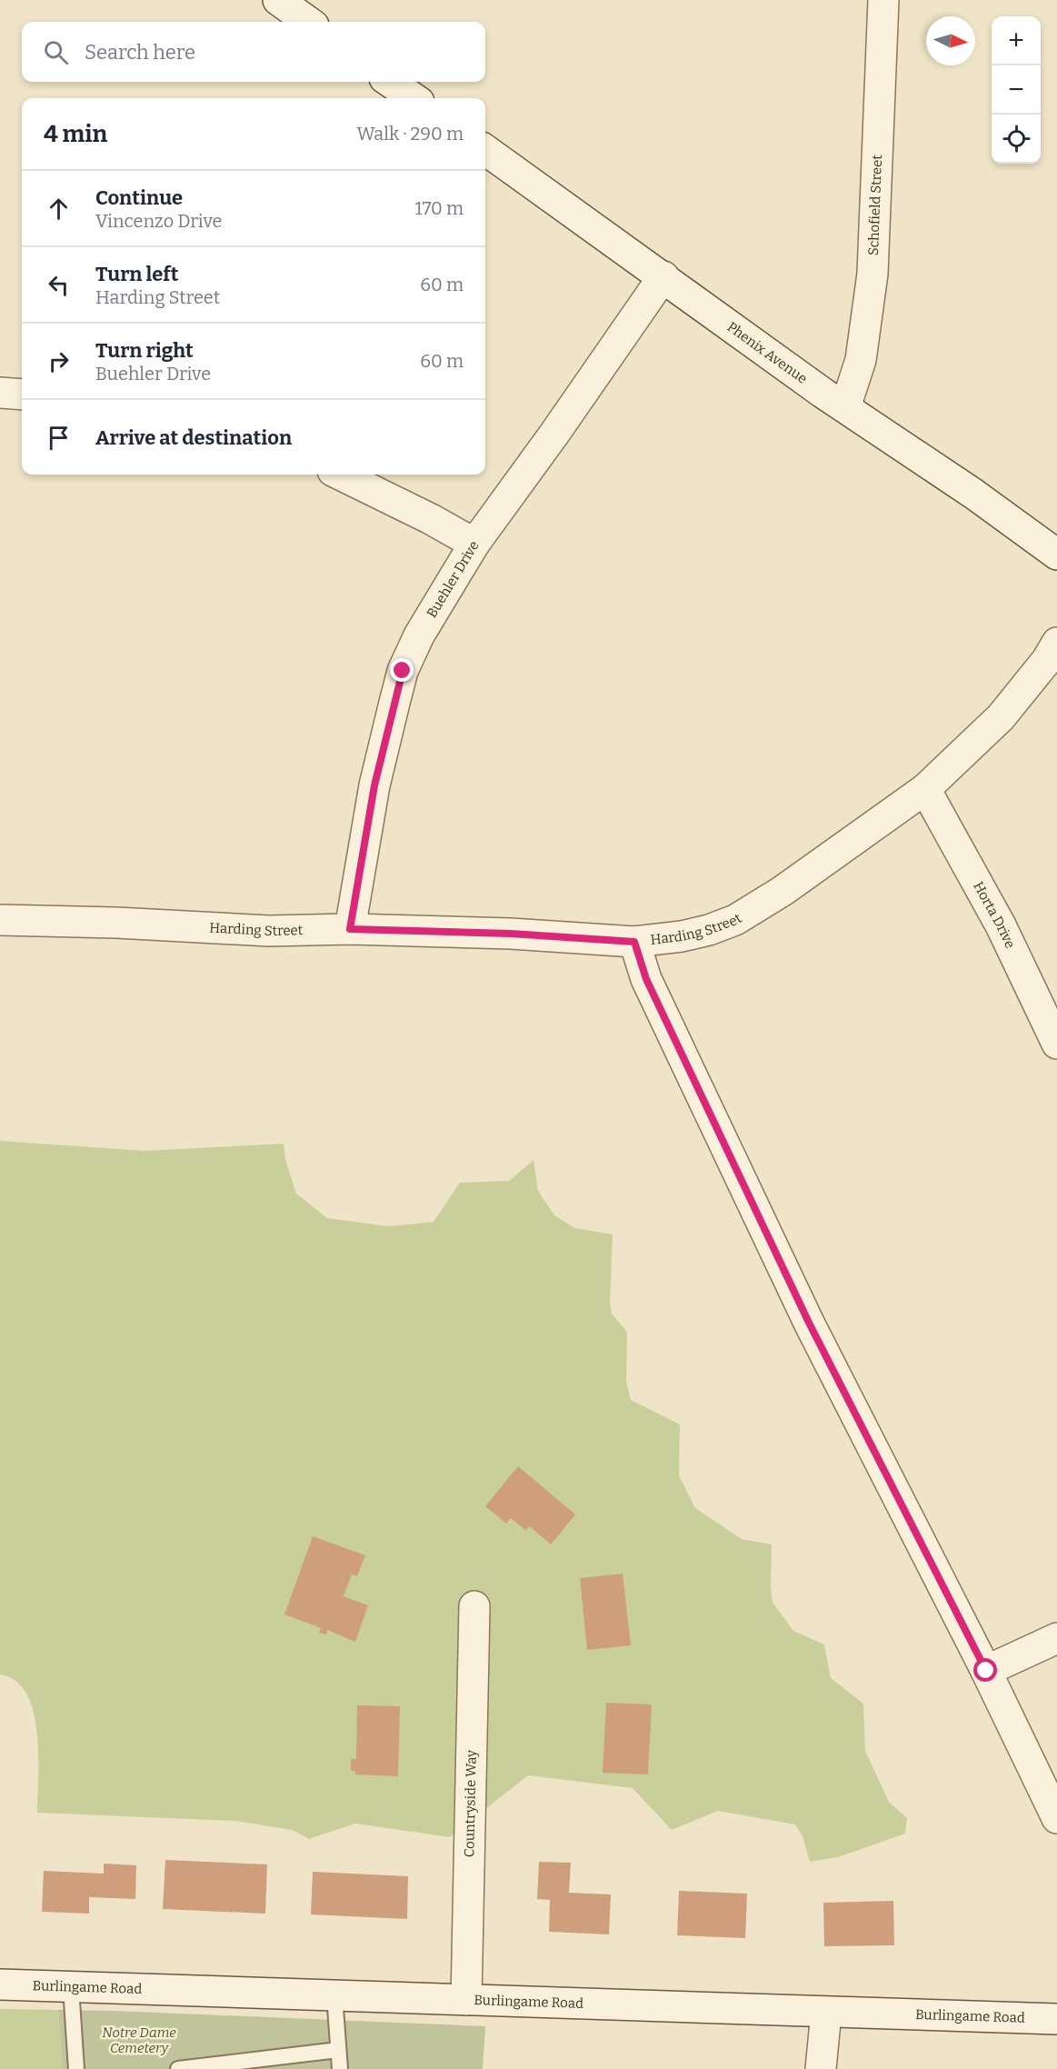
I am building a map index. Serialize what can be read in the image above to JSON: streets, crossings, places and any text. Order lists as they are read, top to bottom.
{
  "streets": {
    "street": [
      "Schofield Street",
      "Phenix Avenue",
      "Buehler Drive",
      "Horta Drive",
      "Harding Street",
      "Countryside Way",
      "Burlingame Road"
    ]
  },
  "crossings": [
    ["Schofield Street", "Phenix Avenue"],
    ["Phenix Avenue", "Buehler Drive"],
    ["Buehler Drive", "Harding Street"],
    ["Horta Drive", "Harding Street"],
    ["Countryside Way", "Burlingame Road"]
  ],
  "parks": ["Notre Dame Cemetery"],
  "north": "right",
  "page": {
    "map_buttons": ["+", "−"],
    "search": "Search here",
    "heading": ["4 min", "Walk · 290 m"],
    "list": [
      ["Continue", "Vincenzo Drive", "170 m"],
      ["Turn left", "Harding Street", "60 m"],
      ["Turn right", "Buehler Drive", "60 m"],
      "Arrive at destination"
    ]
  }
}
